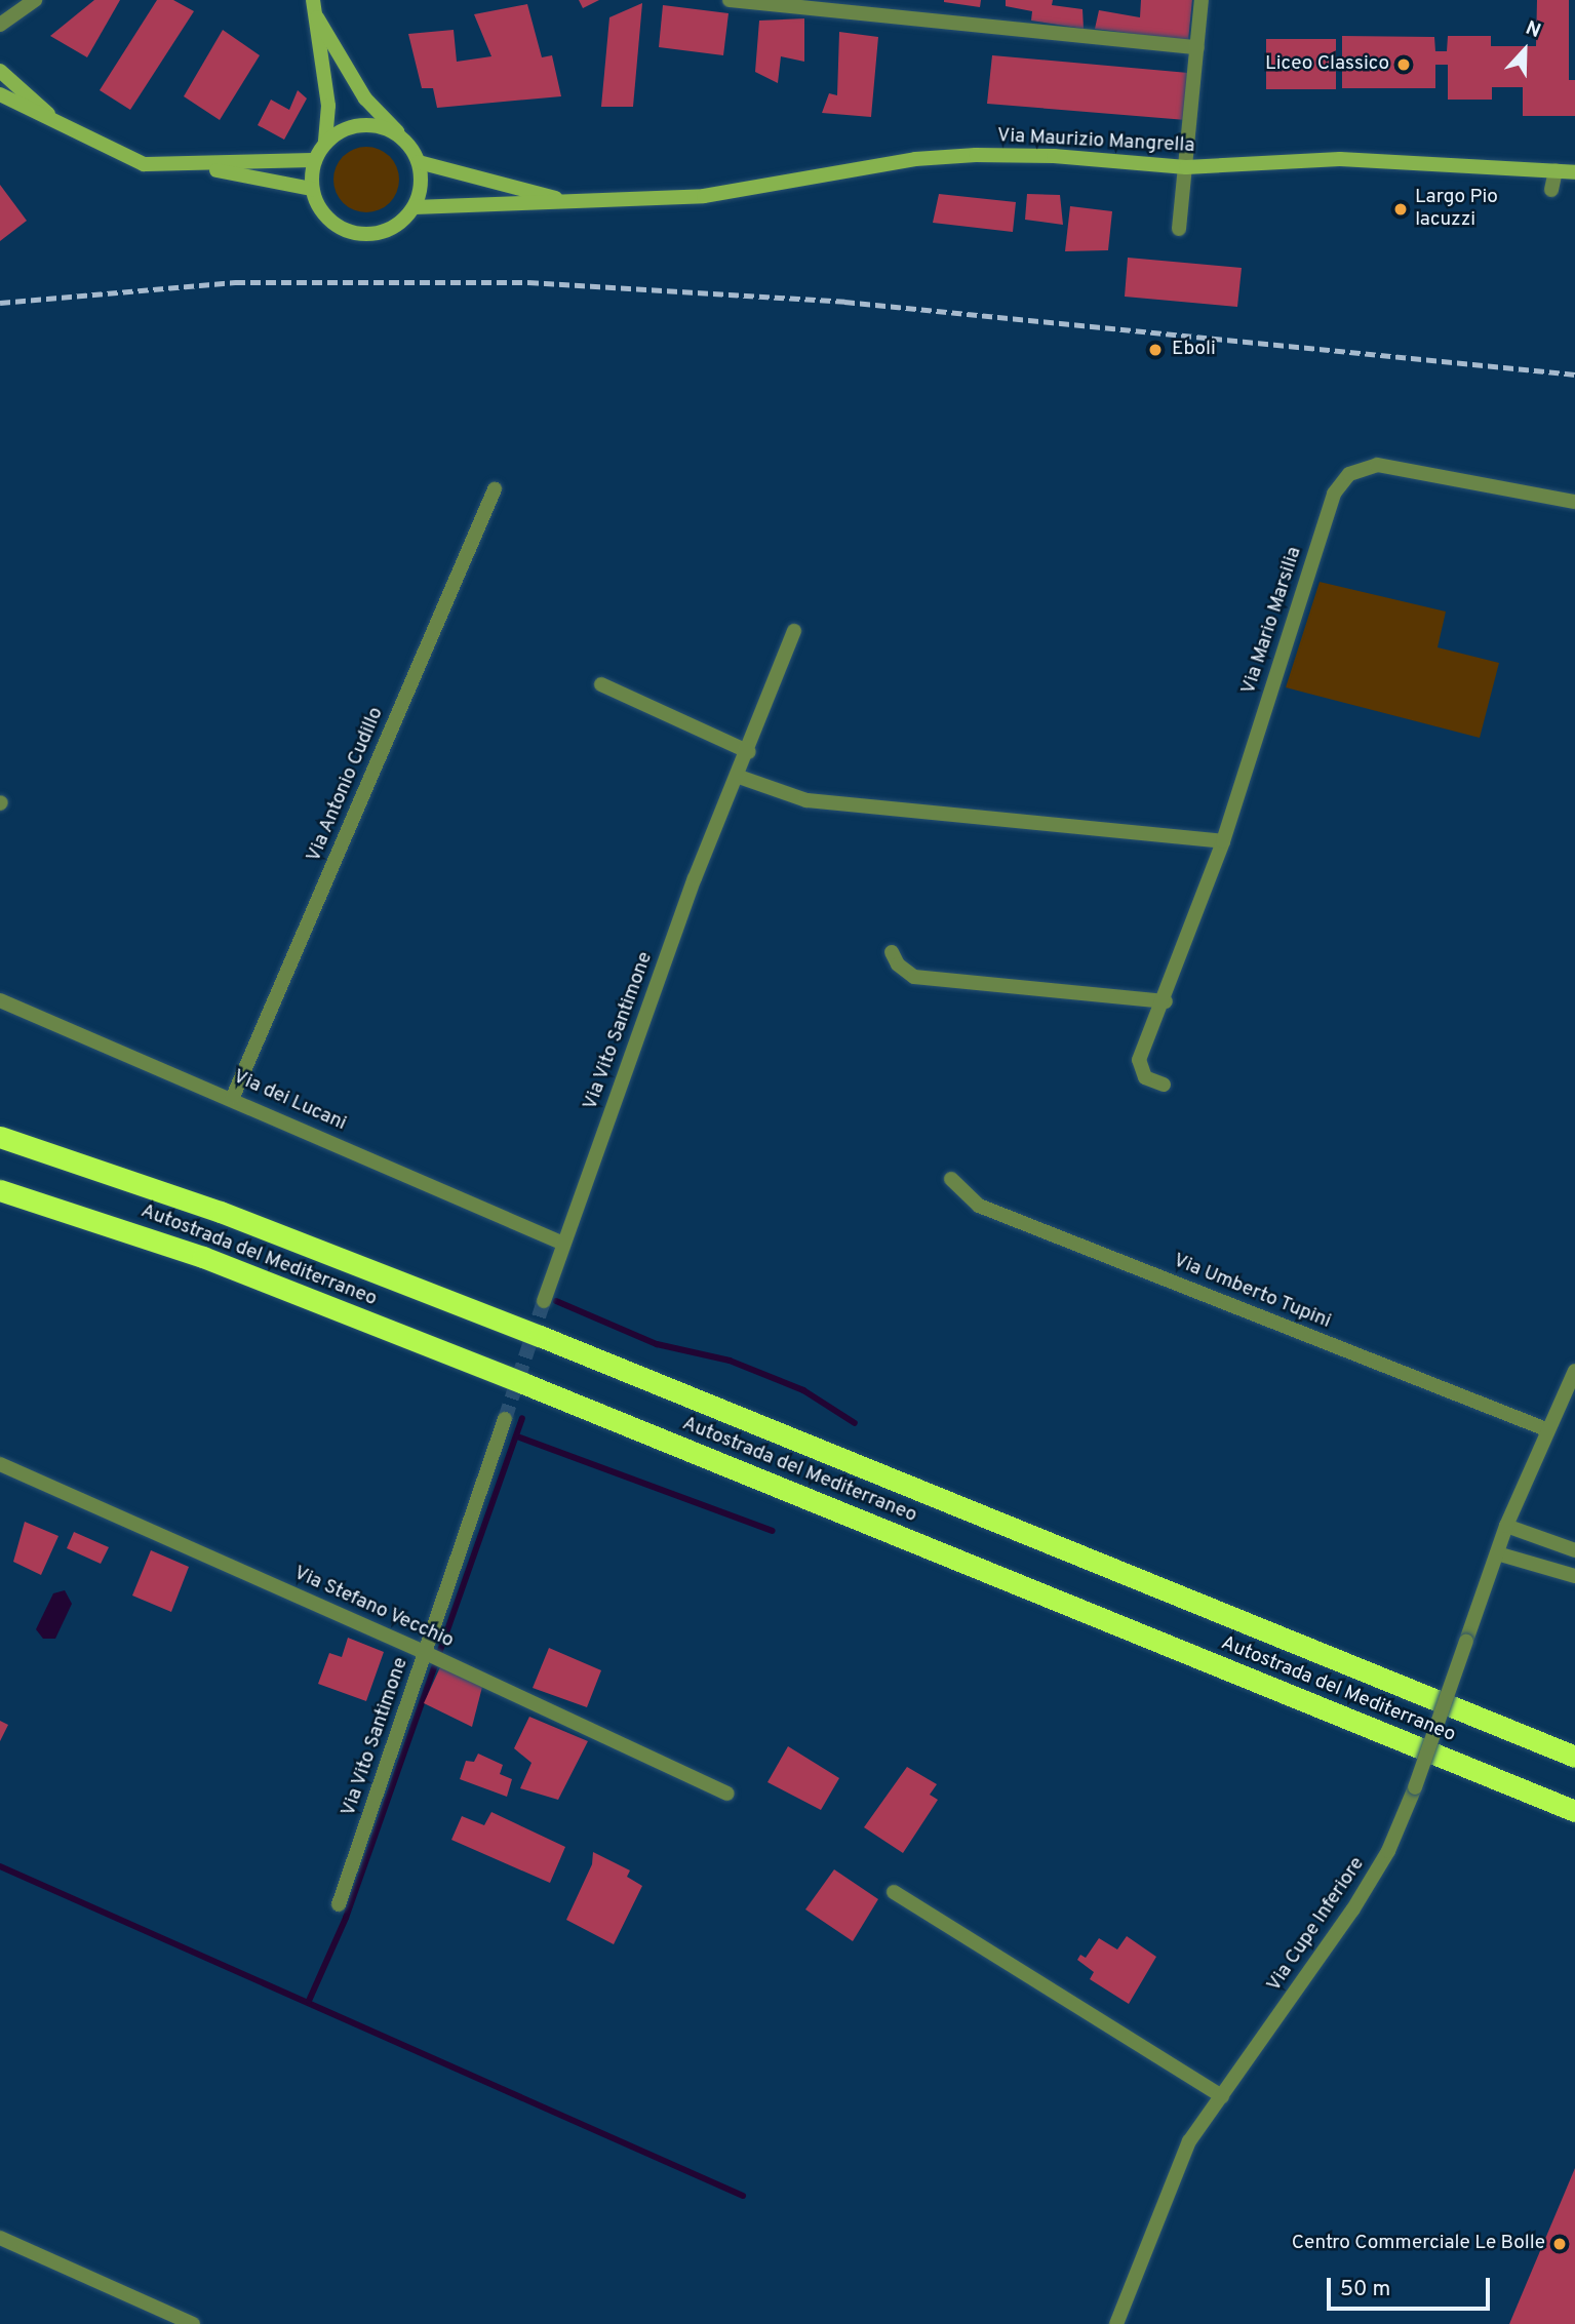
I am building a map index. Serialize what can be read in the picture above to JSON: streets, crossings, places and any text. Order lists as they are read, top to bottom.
{
  "streets": {
    "highway": ["Autostrada del Mediterraneo"],
    "street": [
      "Via Maurizio Mangrella",
      "Via Mario Marsilia",
      "Via Antonio Cudillo",
      "Via Vito Santimone",
      "Via dei Lucani",
      "Via Umberto Tupini",
      "Via Stefano Vecchio",
      "Via Cupe Inferiore"
    ]
  },
  "crossings": [
    ["Via Antonio Cudillo", "Via dei Lucani"],
    ["Via Vito Santimone", "Via dei Lucani"],
    ["Via Vito Santimone", "Via Stefano Vecchio"],
    ["Via Umberto Tupini", "Via Cupe Inferiore"]
  ],
  "places": [
    "Liceo Classico",
    "Largo Pio Iacuzzi",
    "Eboli",
    "Centro Commerciale Le Bolle"
  ],
  "scale_bar": "50 m",
  "north": "top"
}
